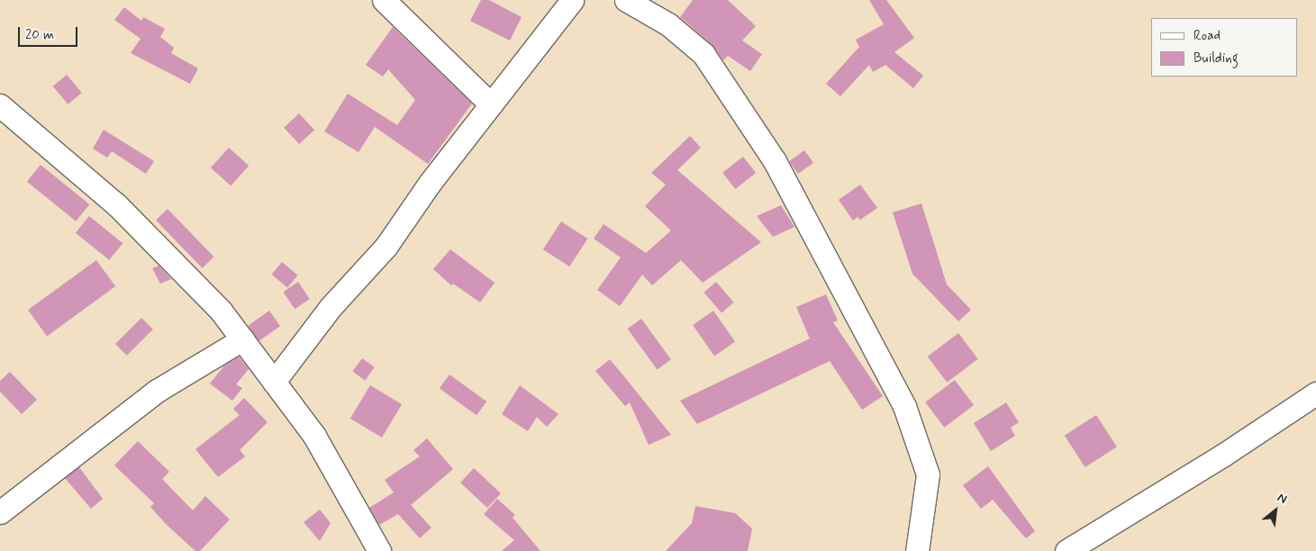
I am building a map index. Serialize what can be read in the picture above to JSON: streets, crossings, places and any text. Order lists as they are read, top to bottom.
{
  "legend": ["Road", "Building"],
  "scale_bar": "20 m",
  "north": "top right"
}
